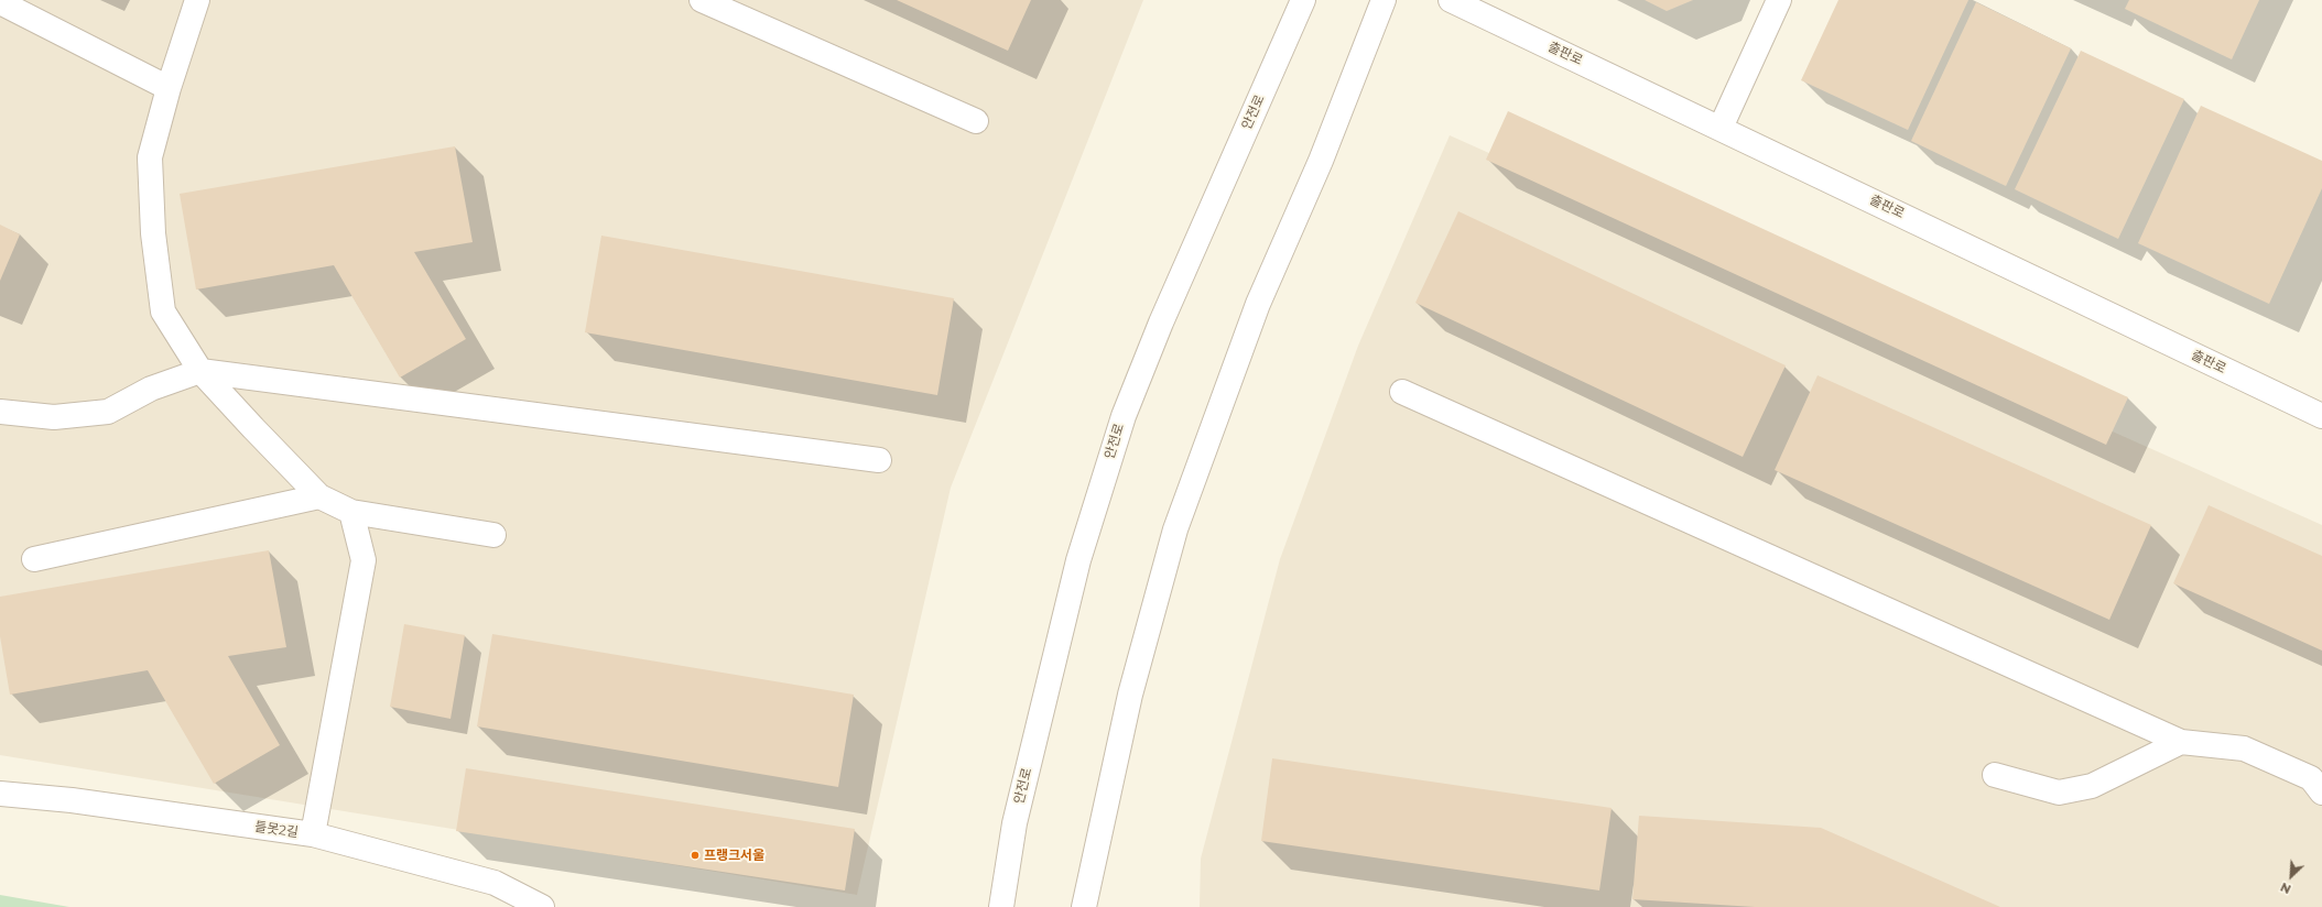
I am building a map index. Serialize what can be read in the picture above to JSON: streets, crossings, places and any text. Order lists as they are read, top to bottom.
{
  "streets": {
    "street": ["출판로", "안전로", "틀못2길"]
  },
  "places": ["프랭크서울"],
  "north": "bottom left"
}
